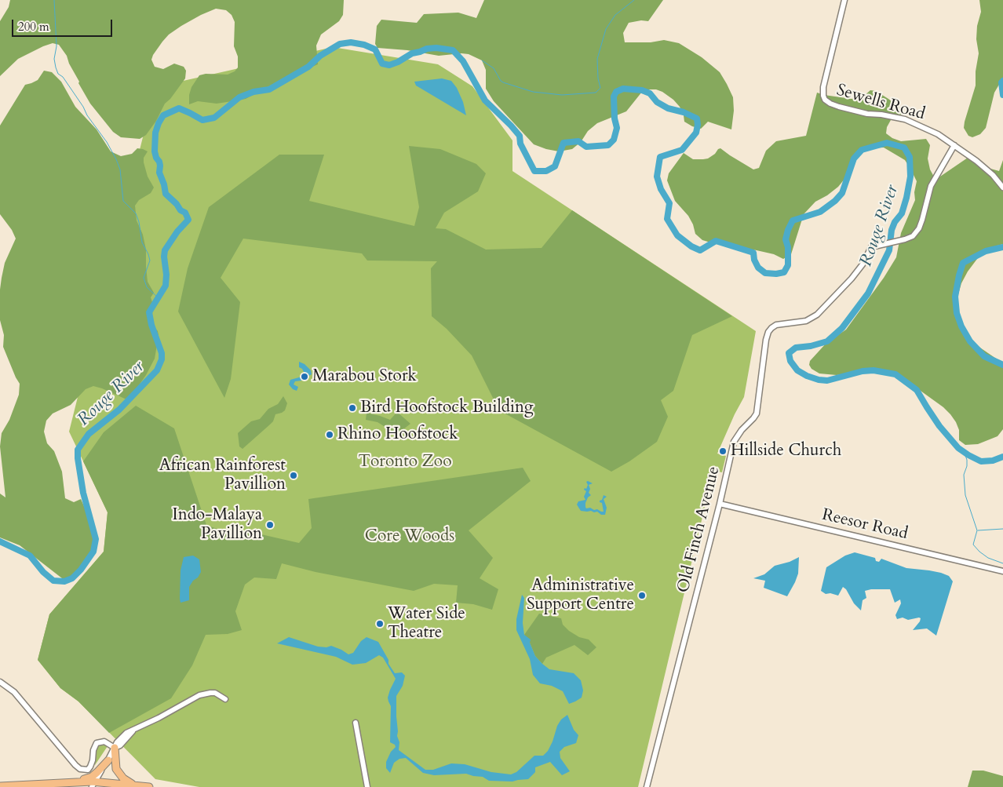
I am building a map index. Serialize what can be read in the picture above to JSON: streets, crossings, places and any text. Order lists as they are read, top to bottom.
{
  "streets": {
    "street": ["Sewells Road", "Reesor Road", "Old Finch Avenue"]
  },
  "crossings": [
    ["Sewells Road", "Old Finch Avenue"],
    ["Reesor Road", "Old Finch Avenue"]
  ],
  "water": ["Rouge River"],
  "parks": ["Toronto Zoo", "Core Woods"],
  "places": [
    "Marabou Stork",
    "Bird Hoofstock Building",
    "Rhino Hoofstock",
    "Hillside Church",
    "African Rainforest Pavillion",
    "Indo-Malaya Pavillion",
    "Administrative Support Centre",
    "Water Side Theatre"
  ],
  "scale_bar": "200 m"
}
